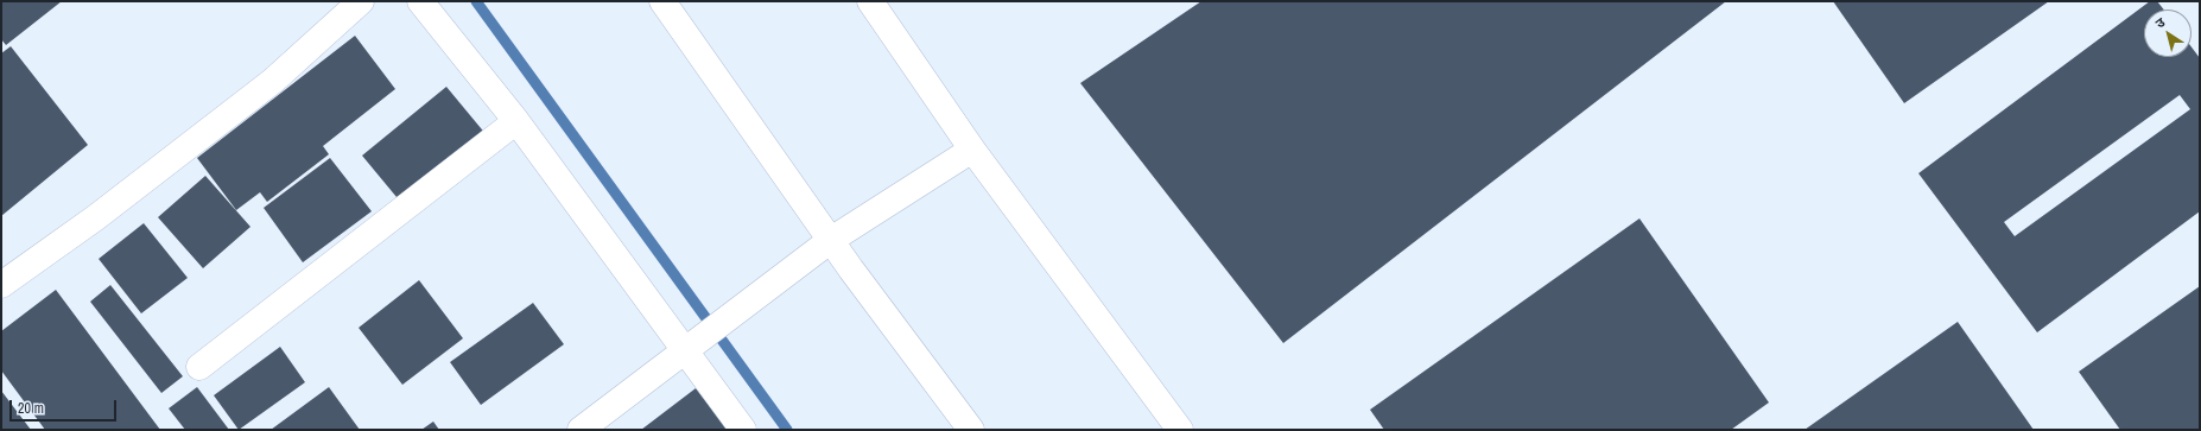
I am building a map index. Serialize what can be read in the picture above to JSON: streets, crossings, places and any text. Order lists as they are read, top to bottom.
{
  "scale_bar": "20 m",
  "north": "top left"
}
